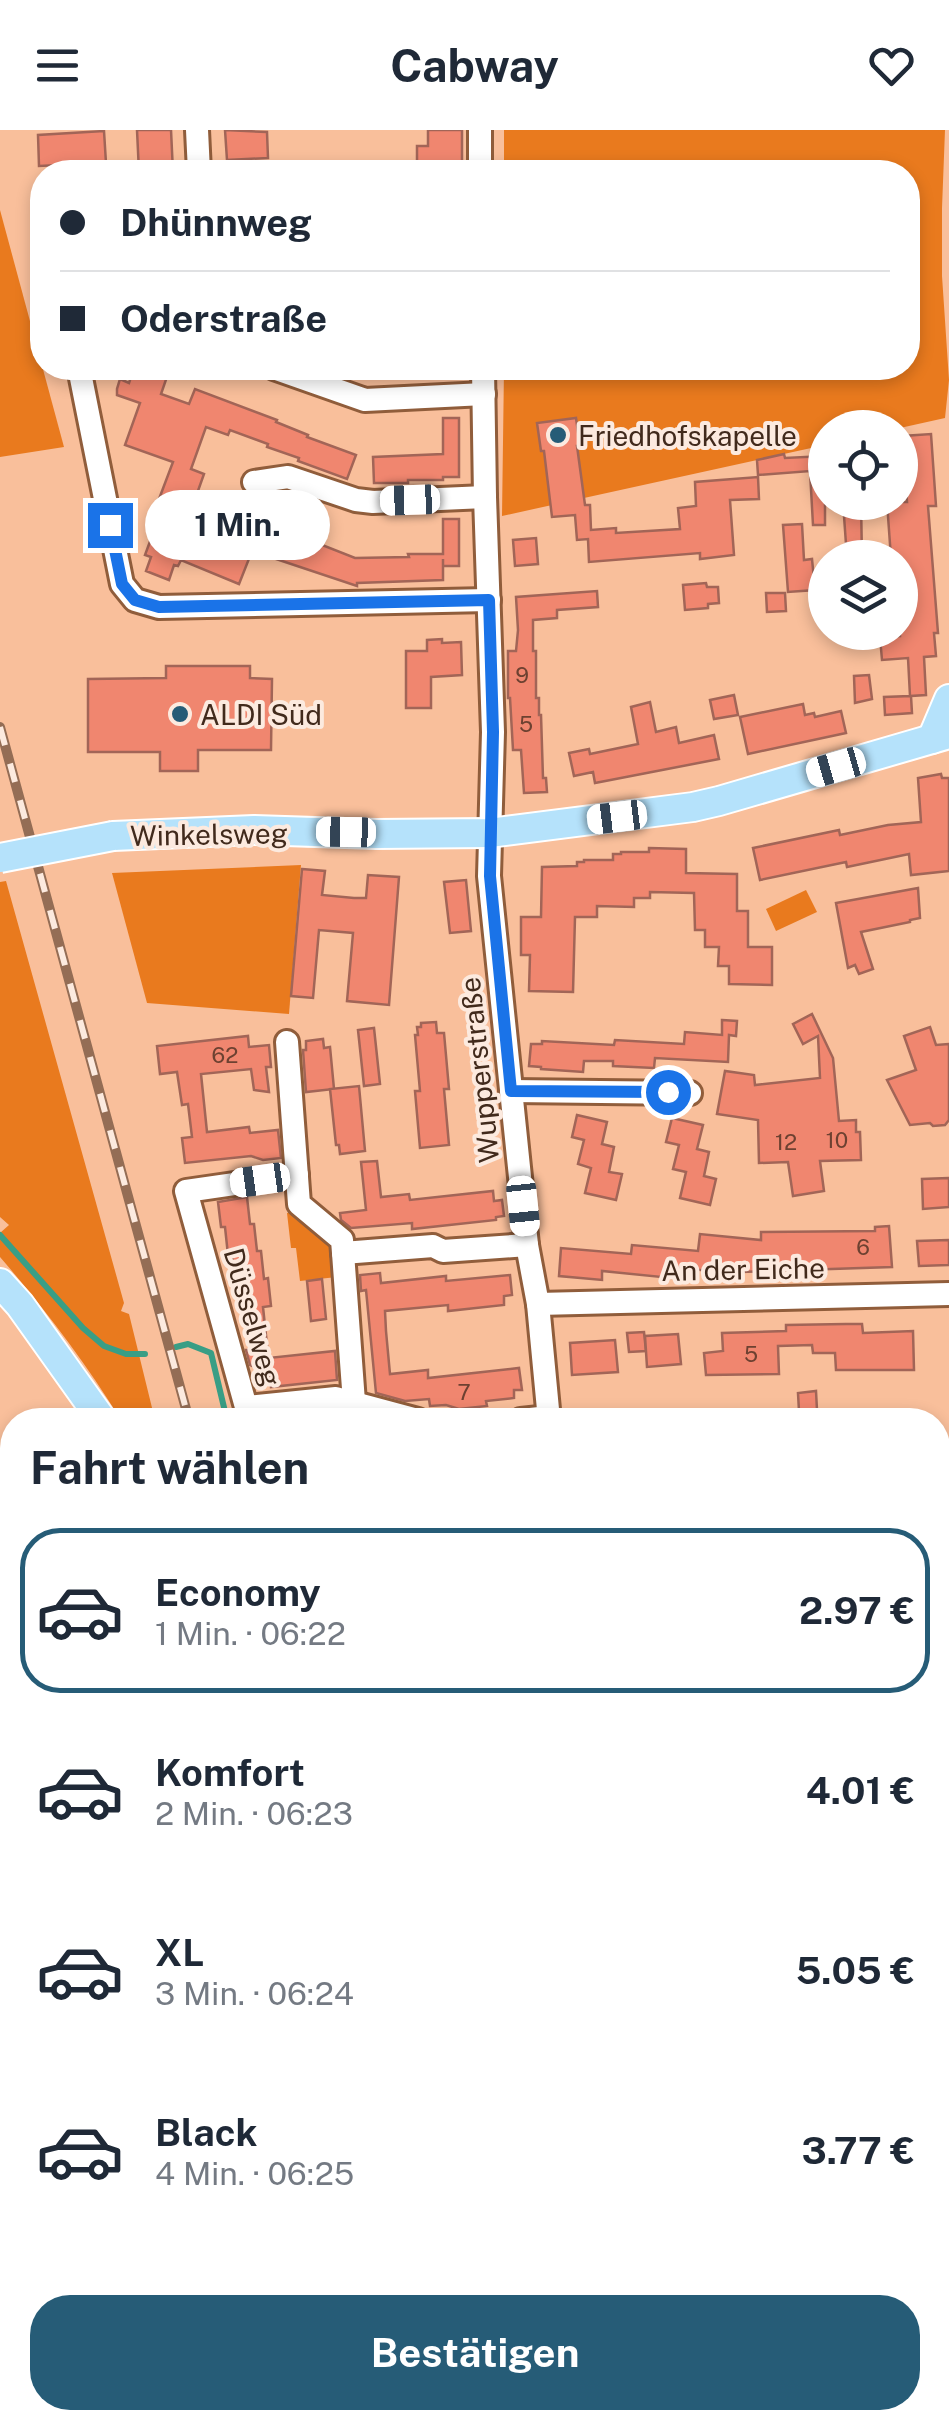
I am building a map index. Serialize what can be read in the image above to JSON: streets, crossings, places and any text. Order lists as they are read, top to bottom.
{
  "streets": {
    "main road": ["Winkelsweg"],
    "street": ["Wupperstraße", "An der Eiche", "Düsselweg"]
  },
  "crossings": [
    ["Winkelsweg", "Wupperstraße"],
    ["Wupperstraße", "An der Eiche"]
  ],
  "places": ["Friedhofskapelle", "ALDI Süd"],
  "house_numbers": [
    "9",
    "5",
    "62",
    "10",
    "12",
    "6",
    "5",
    "7"
  ],
  "page": {
    "header": "Cabway",
    "banner": ["Dhünnweg", "Oderstraße"],
    "bubble": "1 Min.",
    "heading": "Fahrt wählen",
    "list": [
      {
        "name": "Economy",
        "note": "1 Min. · 06:22",
        "value": "2.97 €"
      },
      {
        "name": "Komfort",
        "note": "2 Min. · 06:23",
        "value": "4.01 €"
      },
      {
        "name": "XL",
        "note": "3 Min. · 06:24",
        "value": "5.05 €"
      },
      {
        "name": "Black",
        "note": "4 Min. · 06:25",
        "value": "3.77 €"
      }
    ],
    "buttons": "Bestätigen"
  }
}
